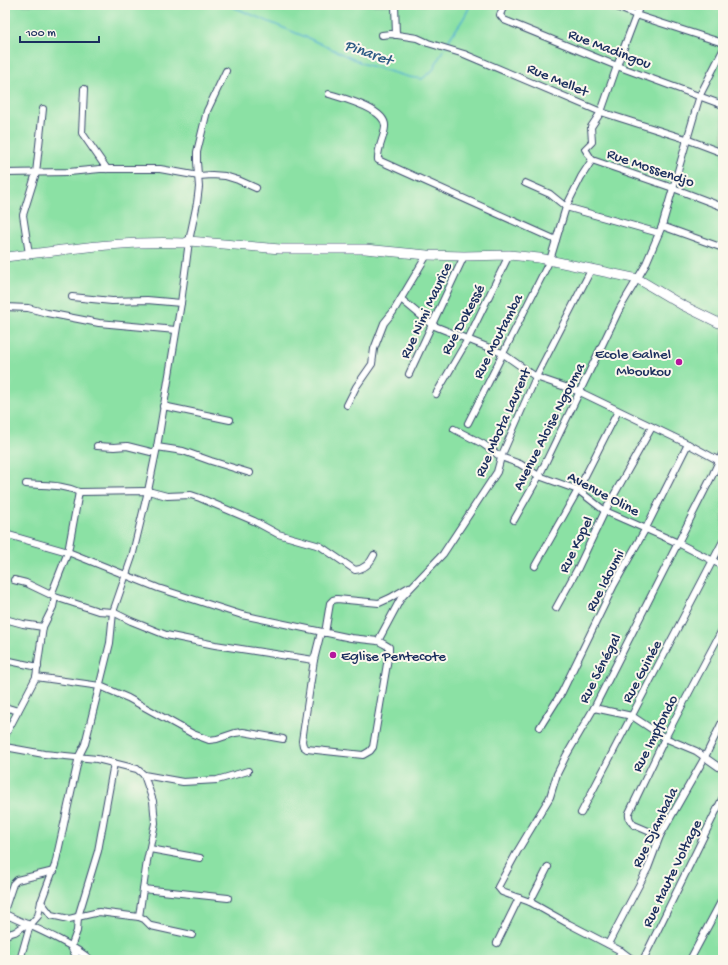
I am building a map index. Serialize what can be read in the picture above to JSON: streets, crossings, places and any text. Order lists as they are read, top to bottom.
{
  "streets": {
    "street": [
      "Rue Madingou",
      "Rue Mellet",
      "Rue Mossendjo",
      "Rue Nimi Maurice",
      "Rue Dokessé",
      "Rue Moutamba",
      "Rue Mbota Laurent",
      "Avenue Aloise Ngouma",
      "Avenue Oline",
      "Rue Kopel",
      "Rue Idoumi",
      "Rue Sénégal",
      "Rue Guinée",
      "Rue Impfondo",
      "Rue Djambala",
      "Rue Haute Voltage"
    ]
  },
  "crossings": [
    ["Rue Madingou", "Avenue Aloise Ngouma"],
    ["Rue Mellet", "Avenue Aloise Ngouma"],
    ["Rue Mossendjo", "Rue Moutamba"],
    ["Rue Mossendjo", "Avenue Aloise Ngouma"],
    ["Rue Mbota Laurent", "Avenue Oline"],
    ["Avenue Aloise Ngouma", "Avenue Oline"],
    ["Avenue Oline", "Rue Kopel"],
    ["Avenue Oline", "Rue Idoumi"],
    ["Avenue Oline", "Rue Sénégal"],
    ["Avenue Oline", "Rue Guinée"],
    ["Rue Impfondo", "Rue Djambala"]
  ],
  "water": ["Pinaret"],
  "places": ["Ecole Galnel Mboukou", "Eglise Pentecote"],
  "scale_bar": "100 m"
}
